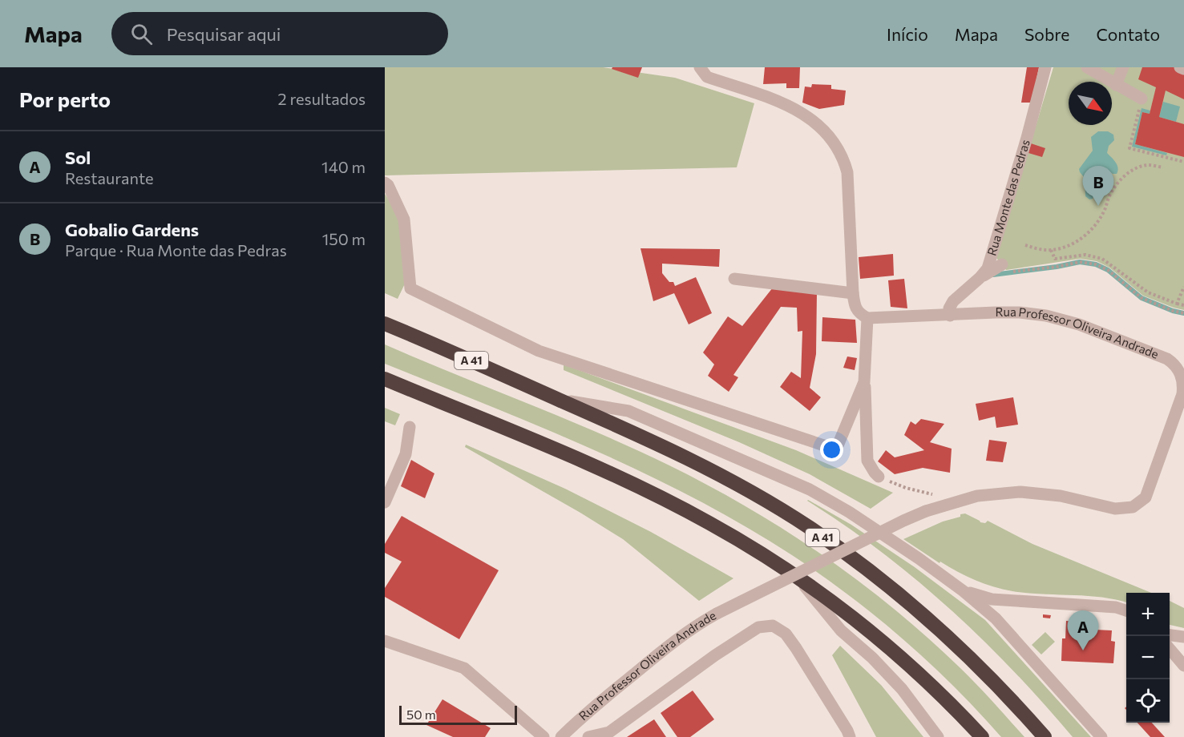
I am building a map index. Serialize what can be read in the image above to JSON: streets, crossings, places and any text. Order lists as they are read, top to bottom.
{
  "streets": {
    "highway": ["A 41"],
    "street": ["Rua Monte das Pedras", "Rua Professor Oliveira Andrade"]
  },
  "crossings": [
    ["Rua Monte das Pedras", "Rua Professor Oliveira Andrade"]
  ],
  "scale_bar": "50 m",
  "north": "bottom right",
  "page": {
    "header": "Mapa",
    "search": "Pesquisar aqui",
    "nav": [
      "Início",
      "Mapa",
      "Sobre",
      "Contato"
    ],
    "heading": ["Por perto", "2 resultados"],
    "list": [
      {
        "mark": "A",
        "name": "Sol",
        "note": "Restaurante",
        "value": "140 m"
      },
      {
        "mark": "B",
        "name": "Gobalio Gardens",
        "note": "Parque · Rua Monte das Pedras",
        "value": "150 m"
      }
    ],
    "pins": ["B", "A"],
    "map_buttons": ["+", "−"],
    "scale": "50 m"
  }
}
